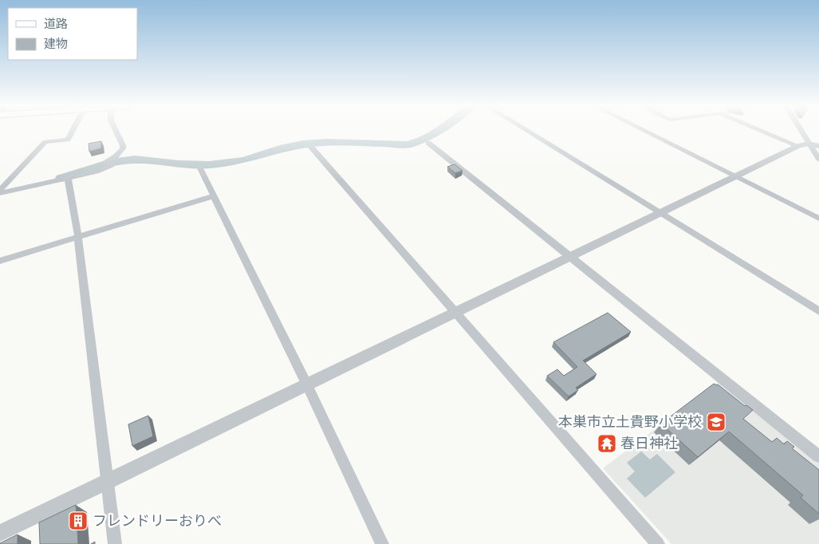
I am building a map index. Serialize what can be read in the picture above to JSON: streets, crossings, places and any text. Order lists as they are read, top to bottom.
{
  "places": {
    "school or university": ["本巣市立土貴野小学校"],
    "temple": ["春日神社"],
    "building": ["フレンドリーおりべ"]
  },
  "legend": ["道路", "建物"]
}
